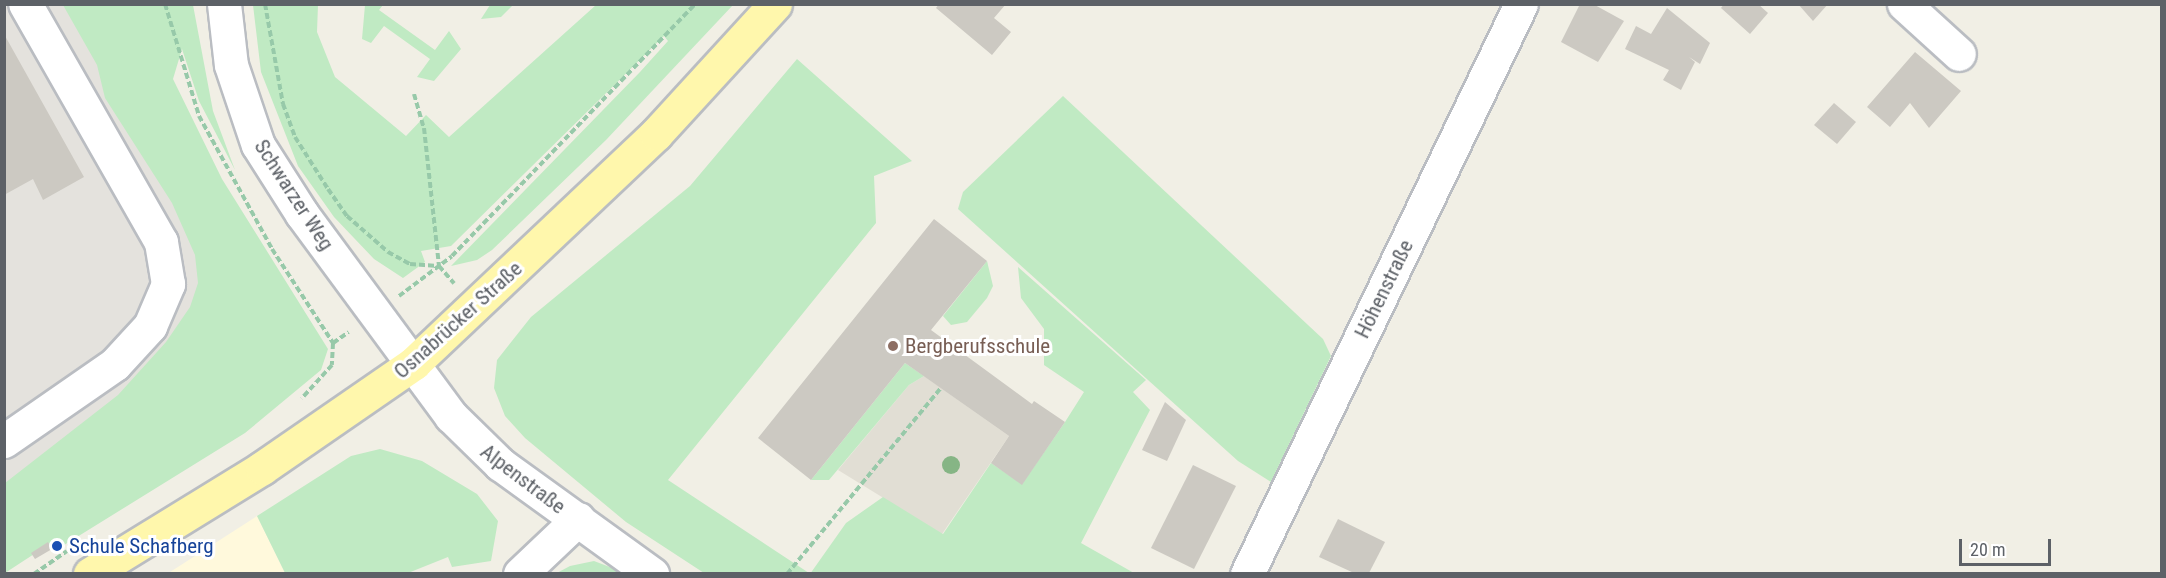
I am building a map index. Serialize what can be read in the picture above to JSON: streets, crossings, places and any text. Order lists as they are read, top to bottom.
{
  "streets": {
    "main road": ["Osnabrücker Straße"],
    "street": ["Schwarzer Weg", "Höhenstraße", "Alpenstraße"]
  },
  "crossings": [
    ["Schwarzer Weg", "Osnabrücker Straße"],
    ["Schwarzer Weg", "Alpenstraße"],
    ["Osnabrücker Straße", "Alpenstraße"]
  ],
  "places": ["Bergberufsschule", "Schule Schafberg"],
  "scale_bar": "20 m"
}
